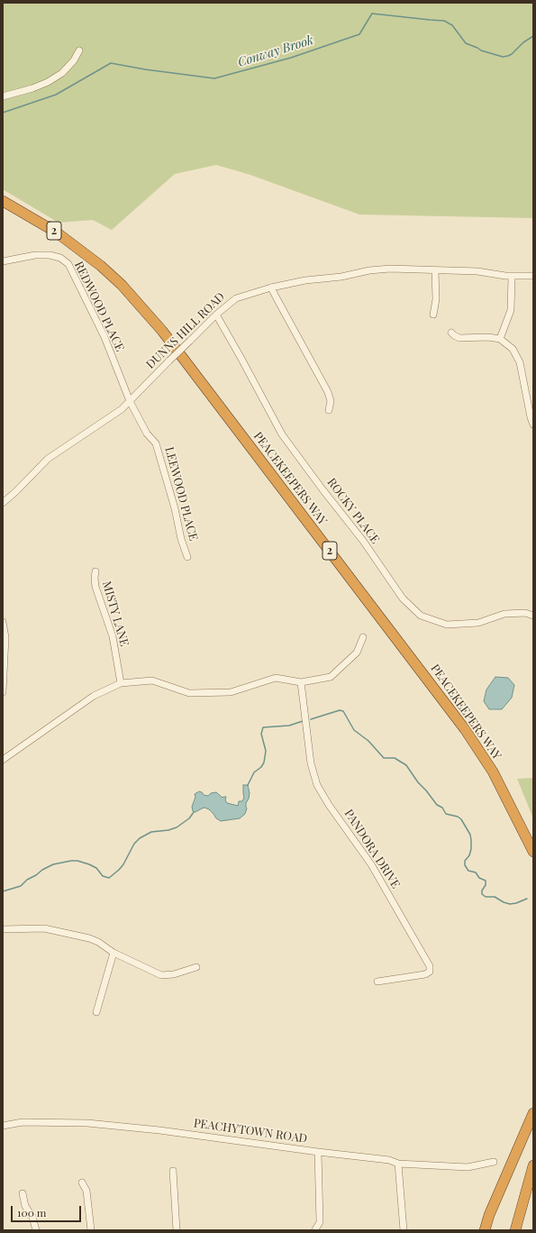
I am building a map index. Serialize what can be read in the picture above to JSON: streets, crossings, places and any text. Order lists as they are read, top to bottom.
{
  "streets": {
    "highway": ["2", "PEACEKEEPERS WAY"],
    "street": [
      "REDWOOD PLACE",
      "DUNNS HILL ROAD",
      "LEEWOOD PLACE",
      "ROCKY PLACE",
      "MISTY LANE",
      "PANDORA DRIVE",
      "PEACHYTOWN ROAD"
    ]
  },
  "crossings": [
    ["REDWOOD PLACE", "DUNNS HILL ROAD"],
    ["REDWOOD PLACE", "LEEWOOD PLACE"],
    ["DUNNS HILL ROAD", "LEEWOOD PLACE"],
    ["DUNNS HILL ROAD", "ROCKY PLACE"]
  ],
  "water": ["Conway Brook"],
  "scale_bar": "100 m"
}
